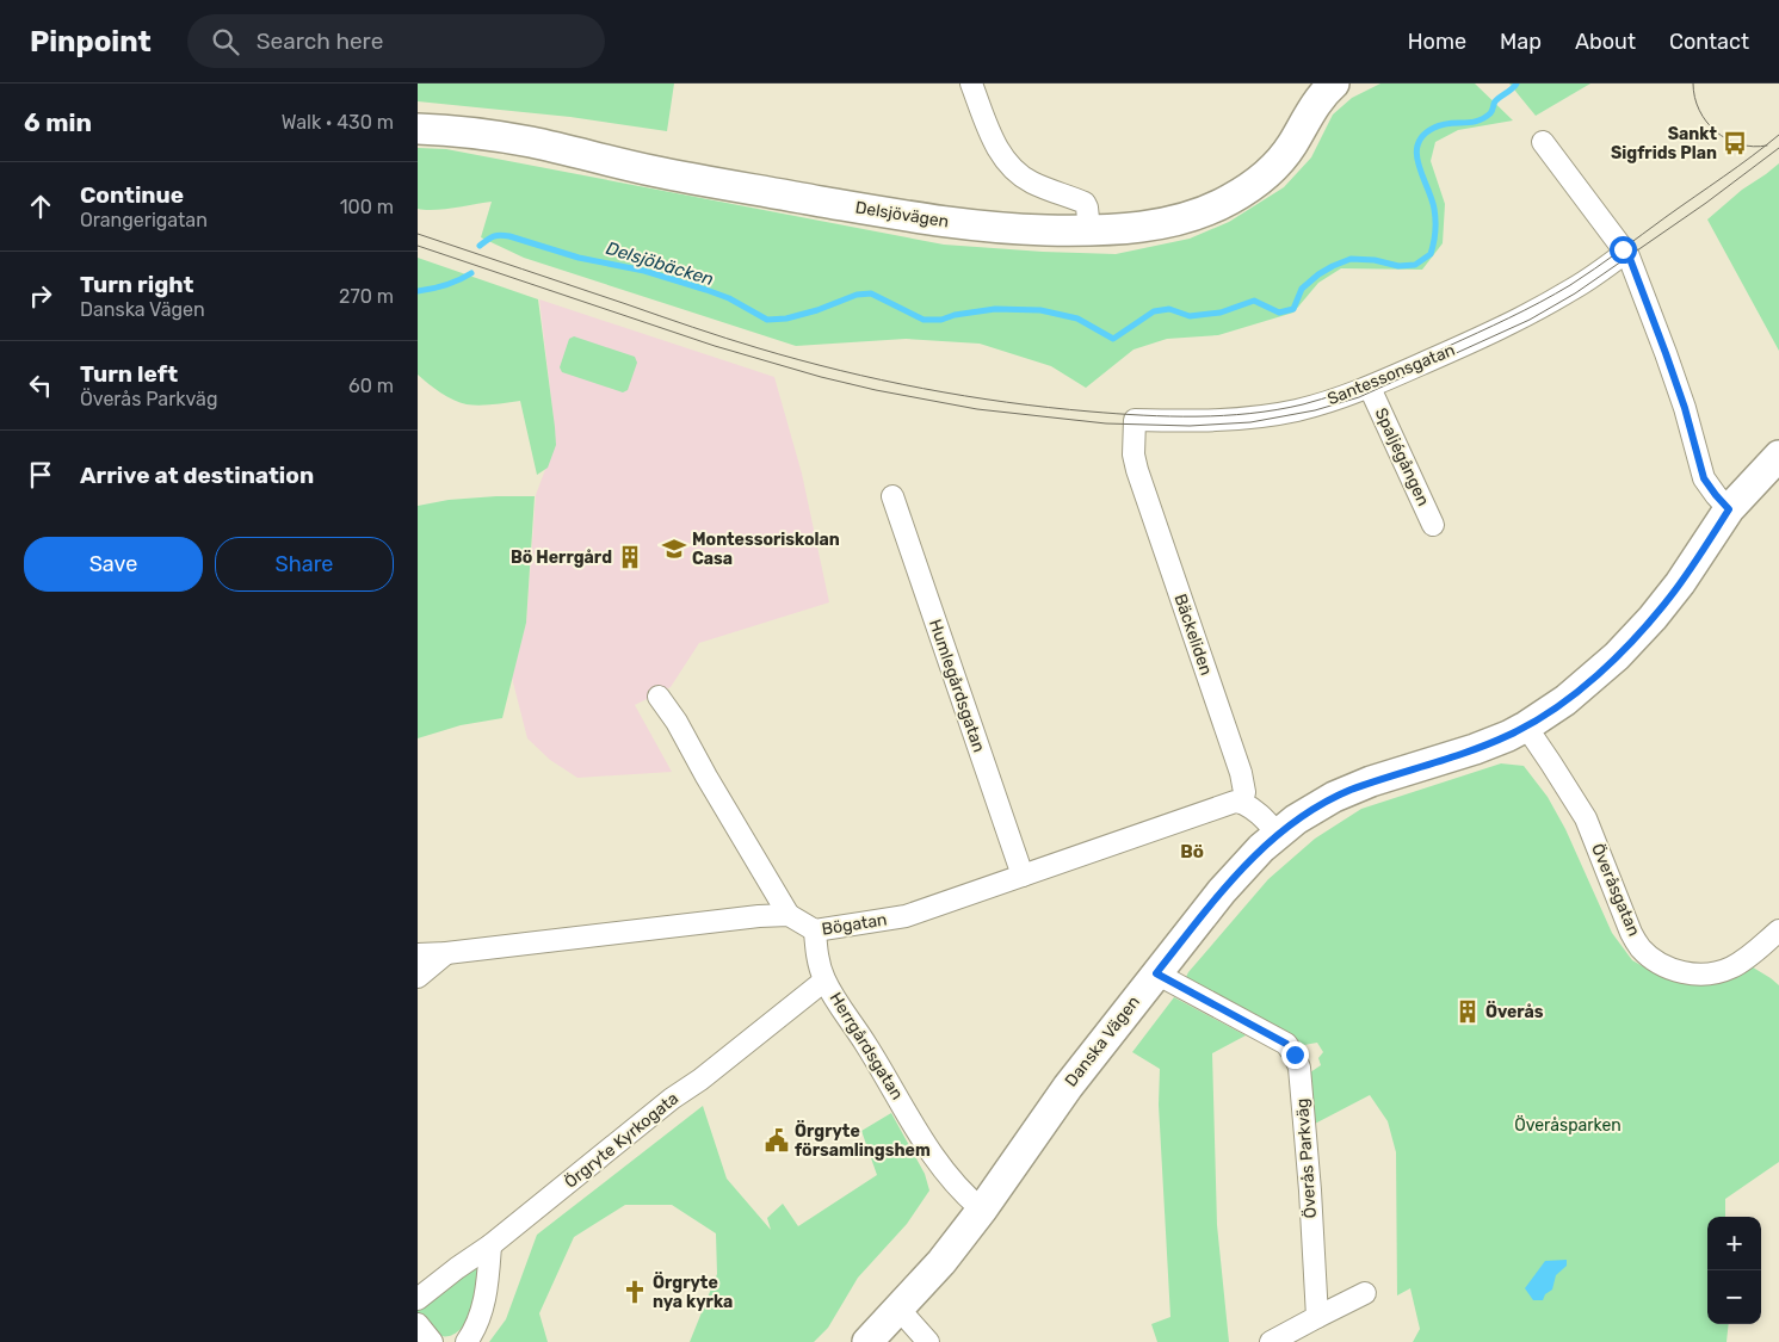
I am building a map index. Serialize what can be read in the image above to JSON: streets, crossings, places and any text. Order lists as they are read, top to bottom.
{
  "streets": {
    "street": [
      "Delsjövägen",
      "Santessonsgatan",
      "Spaljégången",
      "Bäckeliden",
      "Humlegårdsgatan",
      "Överåsgatan",
      "Bögatan",
      "Danska Vägen",
      "Herrgårdsgatan",
      "Örgryte Kyrkogata",
      "Överås Parkväg"
    ]
  },
  "crossings": [
    ["Santessonsgatan", "Spaljégången"],
    ["Santessonsgatan", "Bäckeliden"],
    ["Bäckeliden", "Bögatan"],
    ["Humlegårdsgatan", "Bögatan"],
    ["Överåsgatan", "Danska Vägen"],
    ["Bögatan", "Herrgårdsgatan"],
    ["Danska Vägen", "Herrgårdsgatan"],
    ["Danska Vägen", "Överås Parkväg"],
    ["Herrgårdsgatan", "Örgryte Kyrkogata"]
  ],
  "districts": ["Bö"],
  "water": ["Delsjöbäcken"],
  "parks": ["Överåsparken"],
  "places": {
    "bus stop": ["Sankt Sigfrids Plan"],
    "school or university": ["Montessoriskolan Casa"],
    "building": ["Bö Herrgård", "Överås"],
    "public building": ["Örgryte församlingshem"],
    "church": ["Örgryte nya kyrka"]
  },
  "page": {
    "header": "Pinpoint",
    "search": "Search here",
    "nav": [
      "Home",
      "Map",
      "About",
      "Contact"
    ],
    "heading": ["6 min", "Walk · 430 m"],
    "list": [
      ["Continue", "Orangerigatan", "100 m"],
      ["Turn right", "Danska Vägen", "270 m"],
      ["Turn left", "Överås Parkväg", "60 m"],
      "Arrive at destination"
    ],
    "buttons": ["Save", "Share"],
    "map_buttons": ["+", "−"]
  }
}
